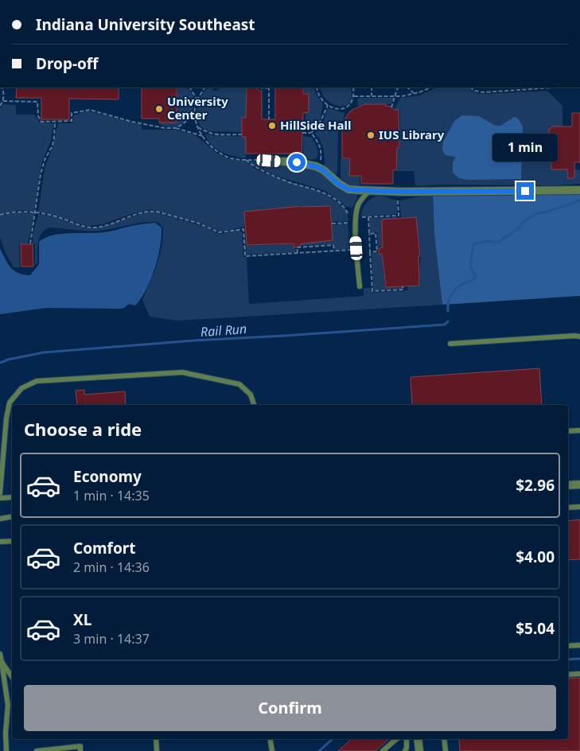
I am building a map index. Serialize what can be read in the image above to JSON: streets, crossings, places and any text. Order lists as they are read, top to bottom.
{
  "water": ["Rail Run"],
  "places": ["University Center", "HillSide Hall", "IUS Library"],
  "page": {
    "banner": ["Indiana University Southeast", "Drop-off"],
    "bubble": "1 min",
    "heading": "Choose a ride",
    "list": [
      {
        "name": "Economy",
        "note": "1 min · 14:35",
        "value": "$2.96"
      },
      {
        "name": "Comfort",
        "note": "2 min · 14:36",
        "value": "$4.00"
      },
      {
        "name": "XL",
        "note": "3 min · 14:37",
        "value": "$5.04"
      }
    ],
    "buttons": "Confirm"
  }
}
